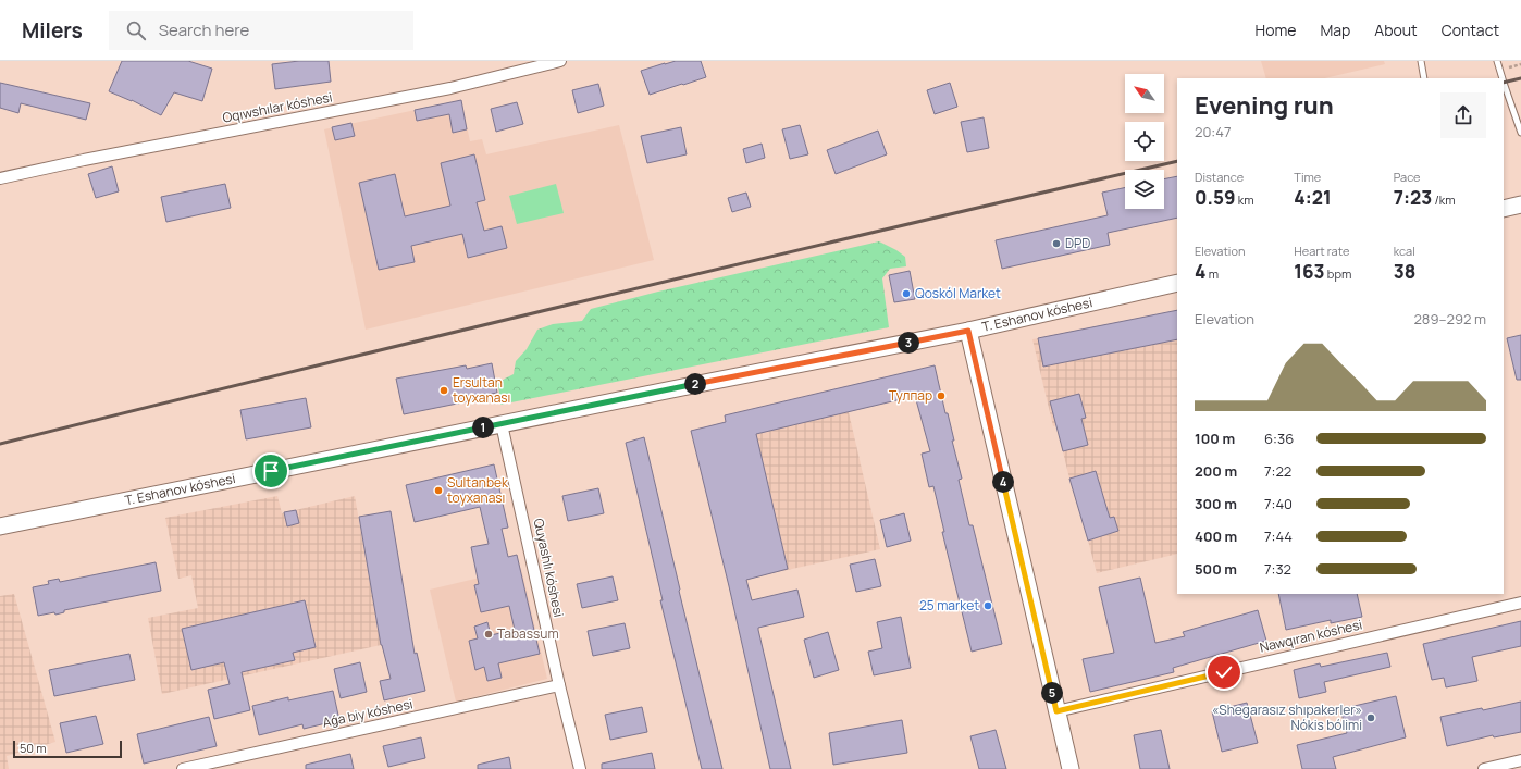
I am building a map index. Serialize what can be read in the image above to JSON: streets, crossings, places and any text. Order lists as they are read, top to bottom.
{
  "streets": {
    "main road": ["T. Eshanov kóshesi"],
    "street": [
      "Oqıwshılar kóshesi",
      "Quyashlı kóshesi",
      "Nawqıran kóshesi",
      "Aǵa biy kóshesi"
    ]
  },
  "crossings": [
    ["T. Eshanov kóshesi", "Quyashlı kóshesi"],
    ["Quyashlı kóshesi", "Aǵa biy kóshesi"]
  ],
  "places": [
    "DPD",
    "Qoskól Market",
    "Ersultan toyxanası",
    "Тулпар",
    "Sultanbek toyxanası",
    "25 market",
    "Tabassum",
    "«Shegarasız shıpakerler» Nókis bólimi"
  ],
  "scale_bar": "50 m",
  "north": "top left",
  "page": {
    "header": "Milers",
    "search": "Search here",
    "nav": [
      "Home",
      "Map",
      "About",
      "Contact"
    ],
    "heading": ["Evening run", "20:47"],
    "stats": [
      ["Distance", "0.59 km"],
      ["Time", "4:21"],
      ["Pace", "7:23 /km"],
      ["Elevation", "4 m"],
      ["Heart rate", "163 bpm"],
      ["kcal", "38"]
    ],
    "chart": ["Elevation", "289–292 m"],
    "pins": [
      "3",
      "2",
      "1",
      "4",
      "5"
    ],
    "list": [
      {
        "name": "100 m",
        "note": "6:36"
      },
      {
        "name": "200 m",
        "note": "7:22"
      },
      {
        "name": "300 m",
        "note": "7:40"
      },
      {
        "name": "400 m",
        "note": "7:44"
      },
      {
        "name": "500 m",
        "note": "7:32"
      }
    ],
    "scale": "50 m"
  }
}
